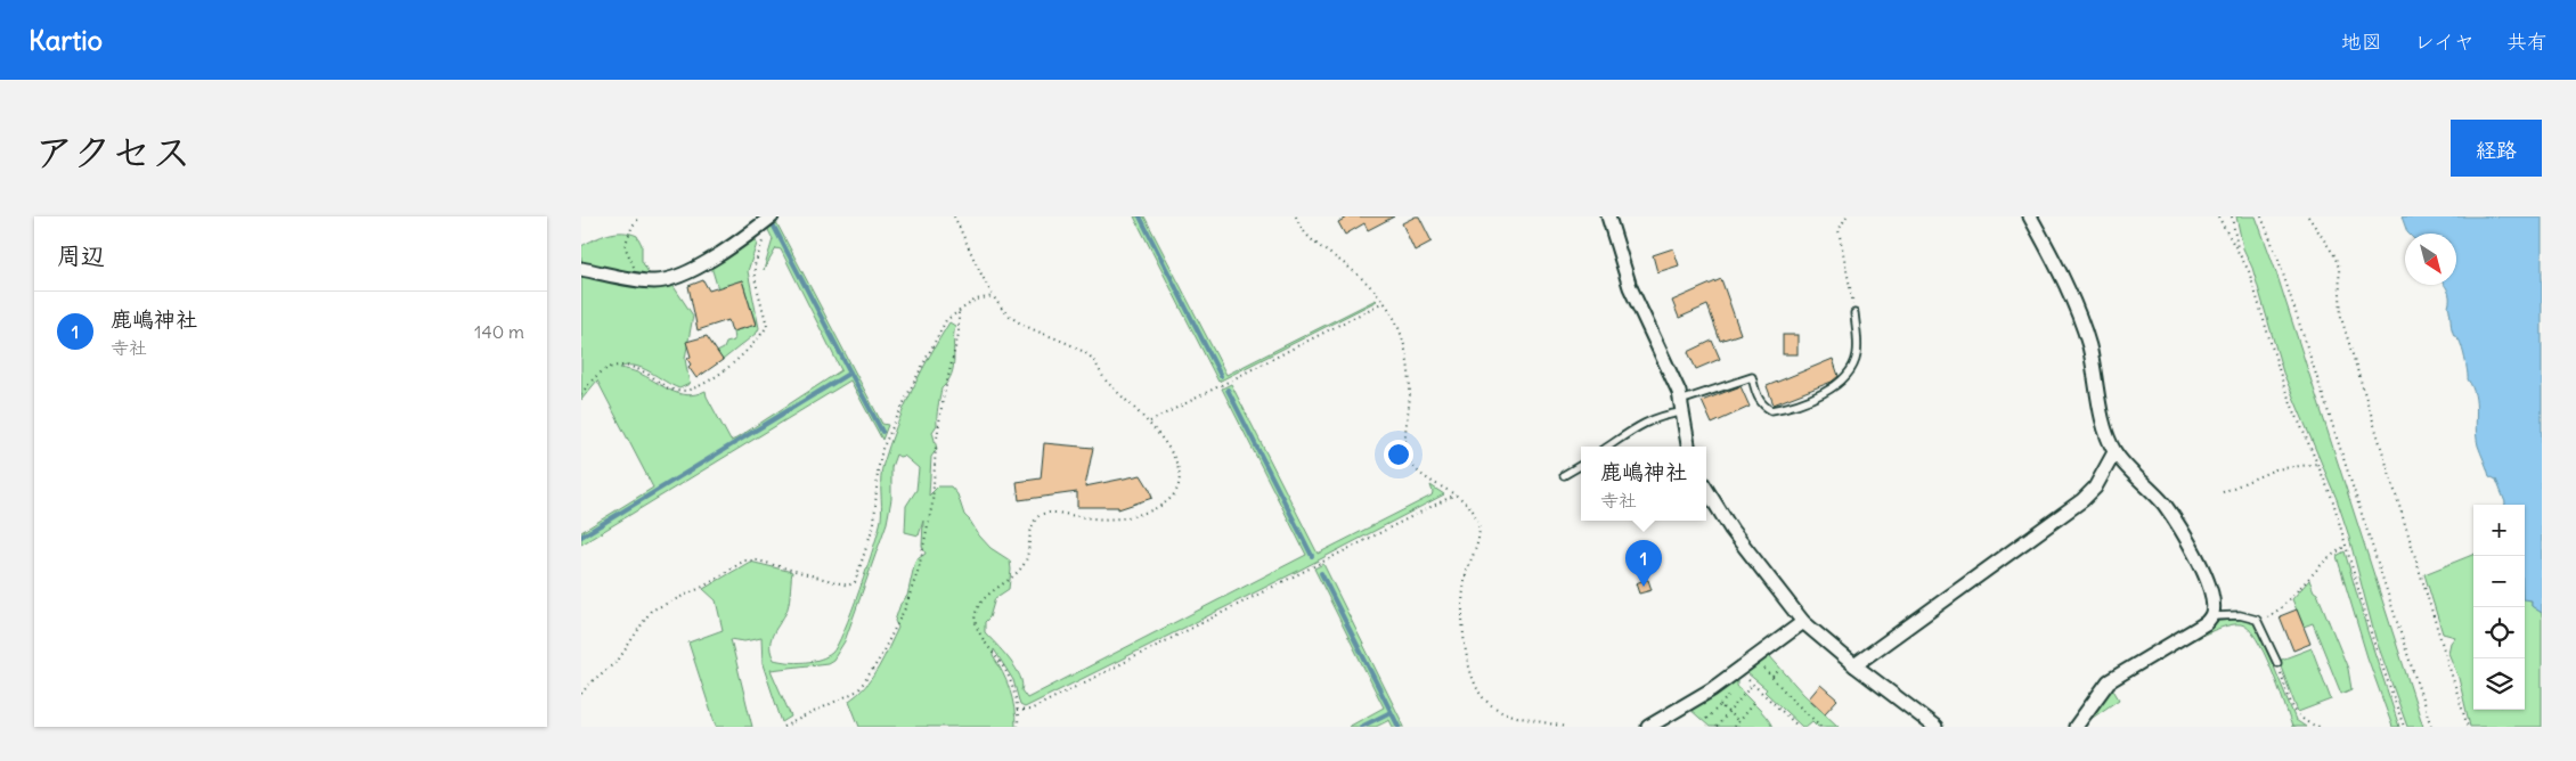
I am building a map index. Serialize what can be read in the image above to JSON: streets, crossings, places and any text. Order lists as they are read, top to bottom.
{
  "north": "bottom right",
  "page": {
    "header": "Kartio",
    "nav": ["地図", "レイヤ", "共有"],
    "title": "アクセス",
    "buttons": "経路",
    "heading": "周辺",
    "list": [
      {
        "mark": "1",
        "name": "鹿嶋神社",
        "note": "寺社",
        "value": "140 m"
      }
    ],
    "popup": ["鹿嶋神社", "寺社"],
    "map_buttons": ["+", "−"],
    "pins": "1"
  }
}
